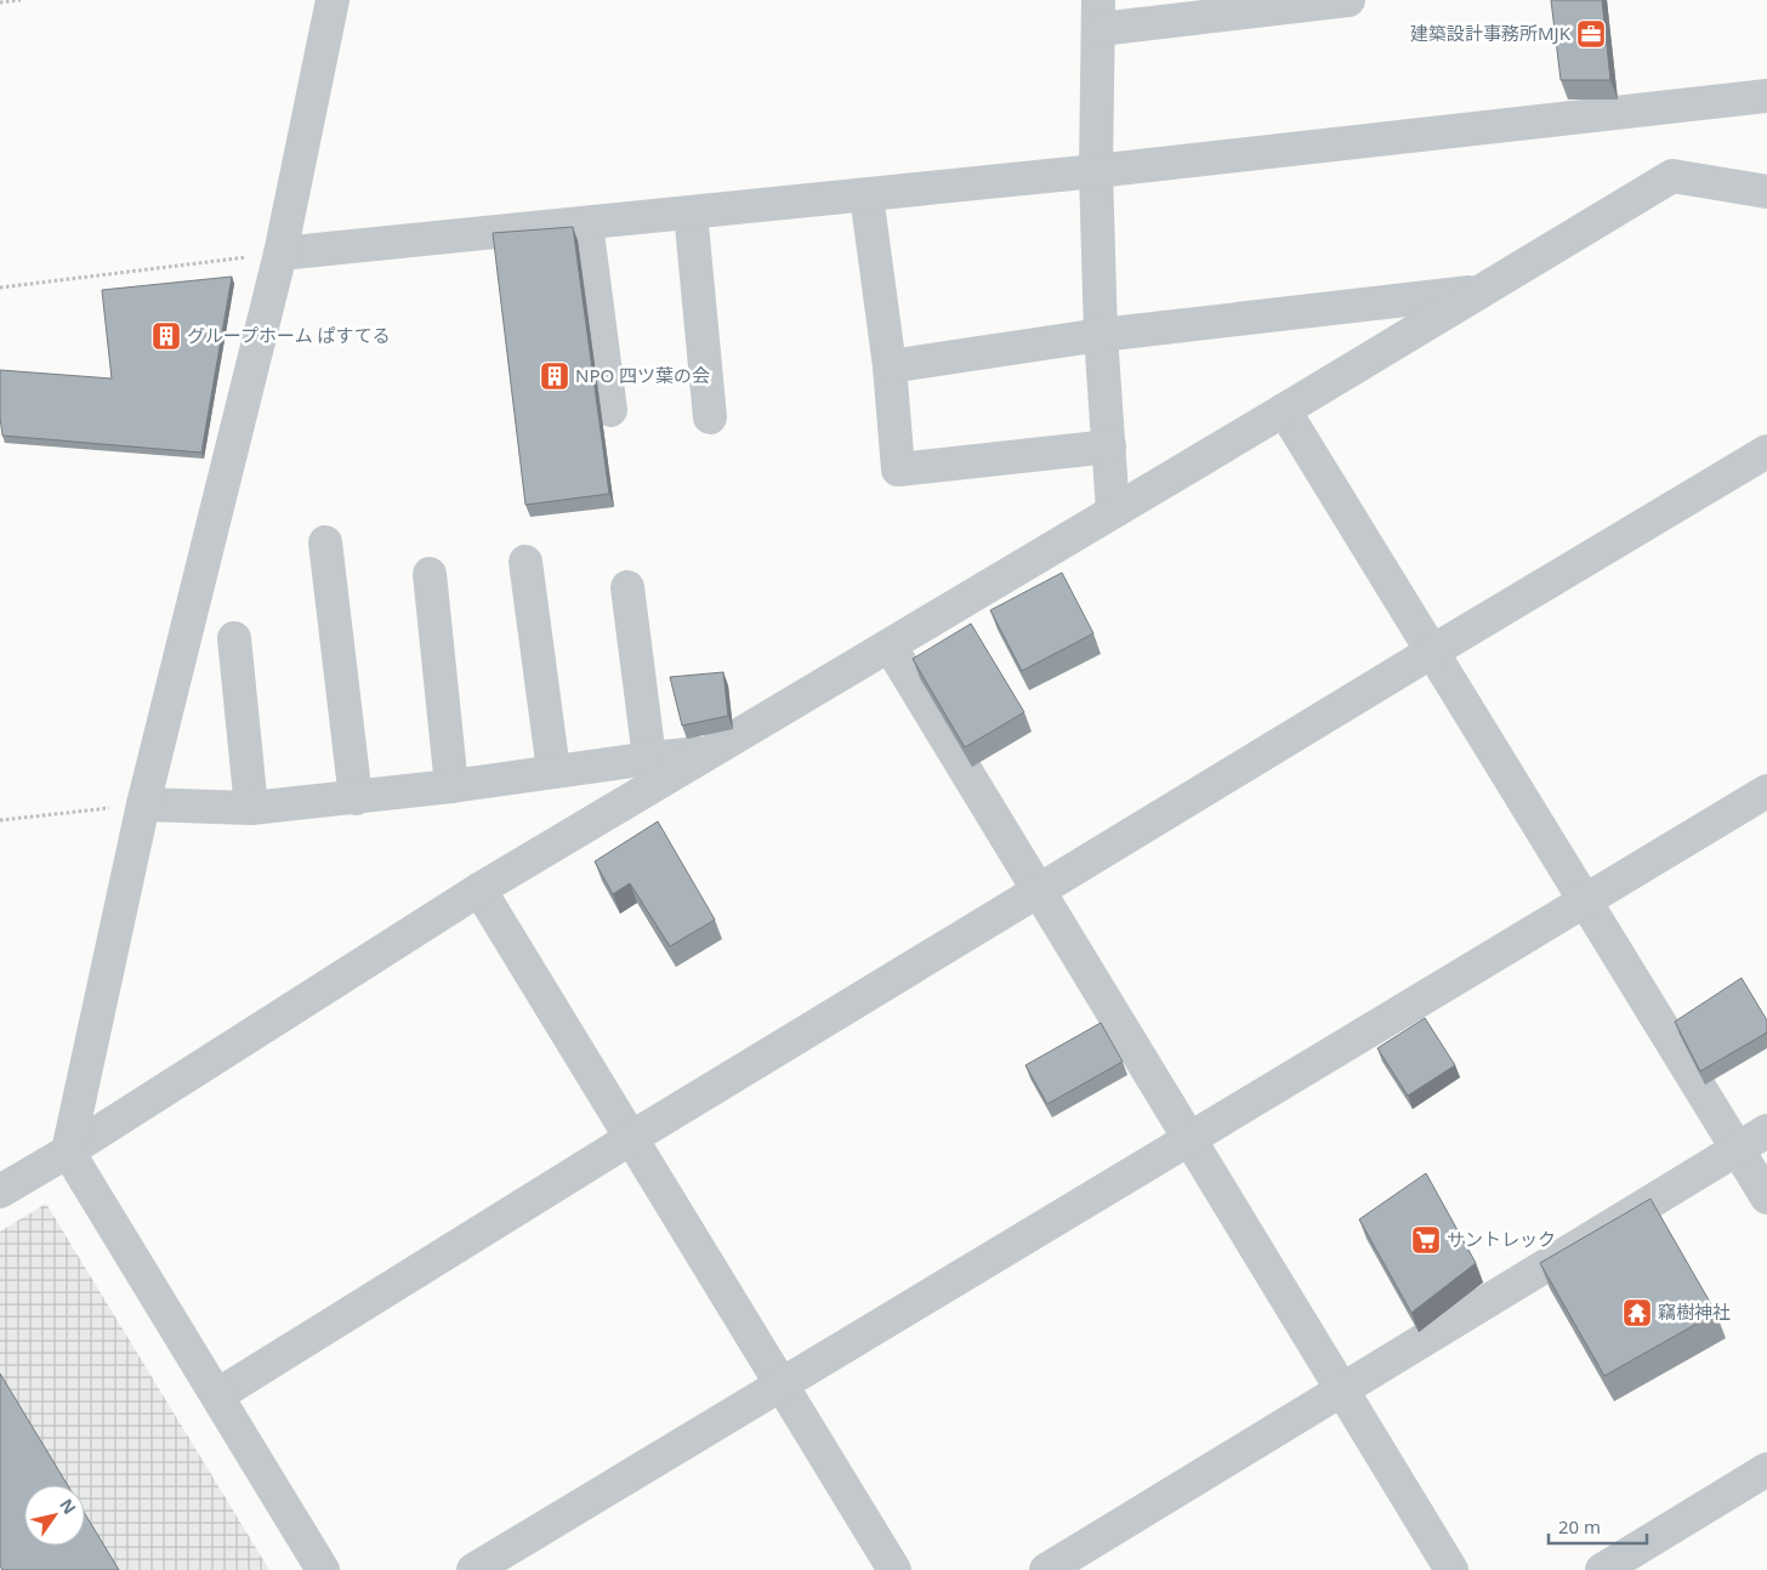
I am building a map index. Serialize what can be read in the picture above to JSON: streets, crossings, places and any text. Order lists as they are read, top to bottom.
{
  "places": {
    "office": ["建築設計事務所MJK"],
    "building": ["グループホーム ぱすてる", "NPO 四ツ葉の会"],
    "supermarket": ["サントレック"],
    "temple": ["竊樹神社"]
  },
  "scale_bar": "20 m",
  "north": "top right"
}
